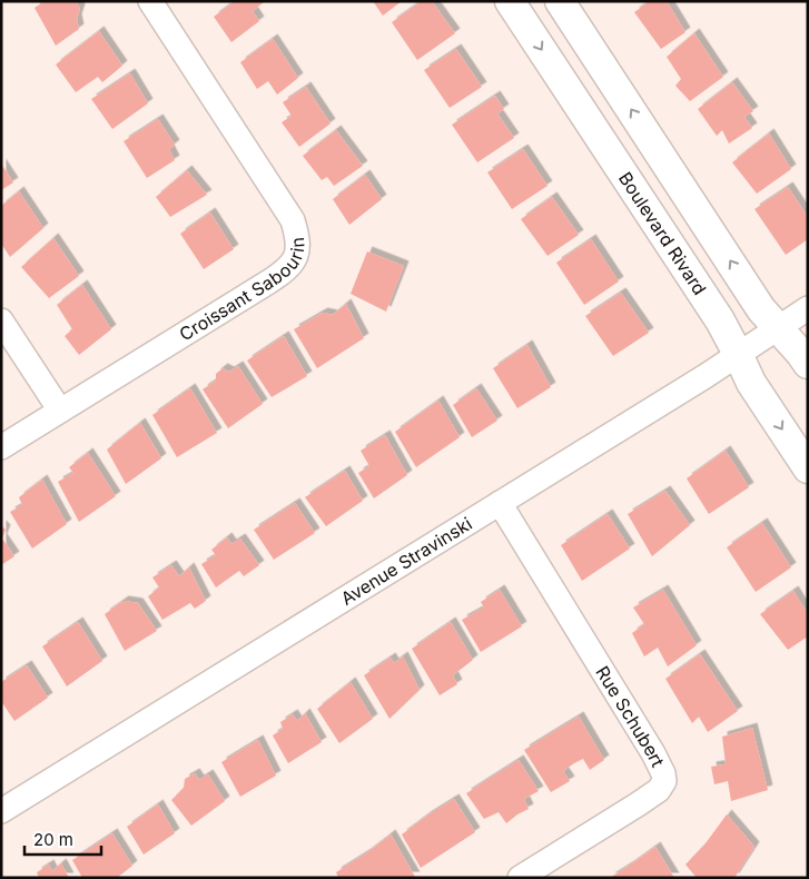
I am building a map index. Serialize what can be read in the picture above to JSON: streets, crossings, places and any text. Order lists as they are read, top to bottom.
{
  "streets": {
    "street": [
      "Boulevard Rivard",
      "Croissant Sabourin",
      "Avenue Stravinski",
      "Rue Schubert"
    ]
  },
  "crossings": [
    ["Boulevard Rivard", "Avenue Stravinski"],
    ["Avenue Stravinski", "Rue Schubert"]
  ],
  "scale_bar": "20 m"
}
